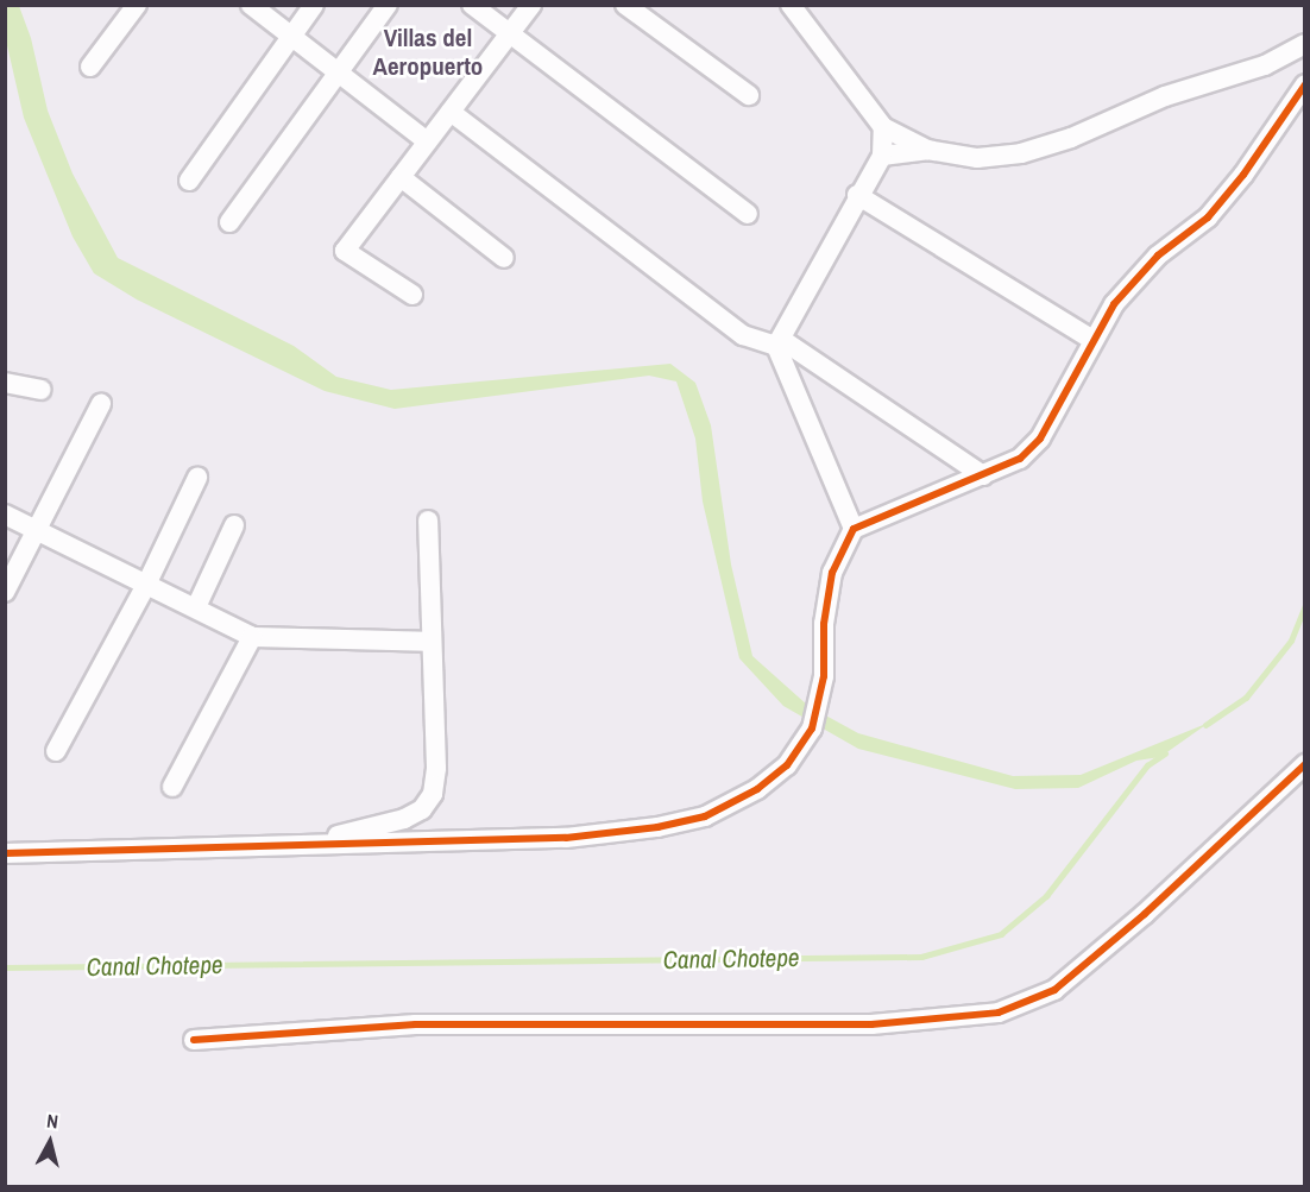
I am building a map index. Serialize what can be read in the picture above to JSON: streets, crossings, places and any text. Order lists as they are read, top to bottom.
{
  "districts": ["Villas del Aeropuerto"],
  "water": ["Canal Chotepe"],
  "north": "top"
}
